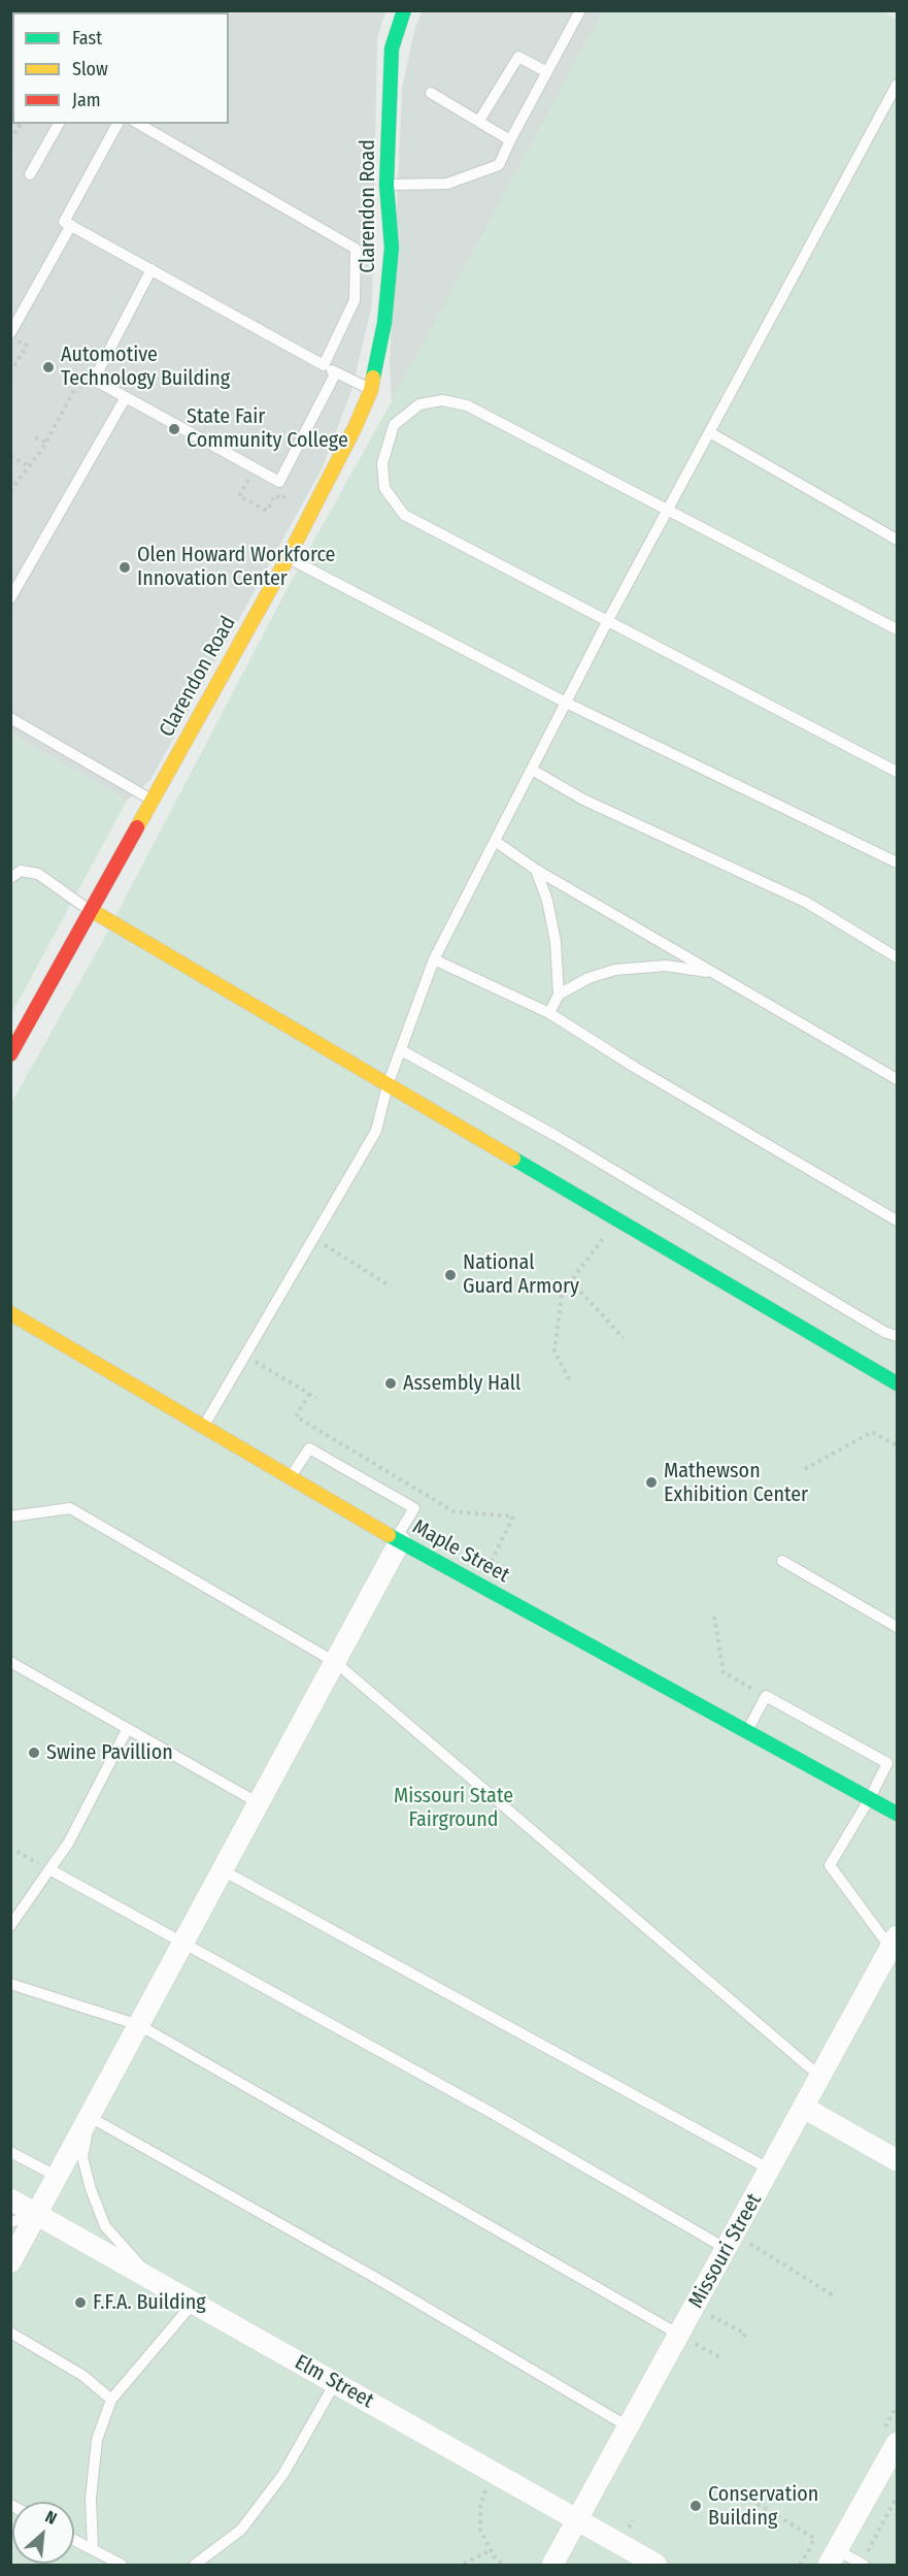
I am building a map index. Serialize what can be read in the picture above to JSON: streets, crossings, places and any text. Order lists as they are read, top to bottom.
{
  "streets": {
    "street": [
      "Clarendon Road",
      "Maple Street",
      "Missouri Street",
      "Elm Street"
    ]
  },
  "crossings": [
    ["Missouri Street", "Elm Street"]
  ],
  "parks": ["Missouri State Fairground"],
  "places": [
    "Automotive Technology Building",
    "State Fair Community College",
    "Olen Howard Workforce Innovation Center",
    "National Guard Armory",
    "Assembly Hall",
    "Mathewson Exhibition Center",
    "Swine Pavillion",
    "F.F.A. Building",
    "Conservation Building"
  ],
  "legend": ["Fast", "Slow", "Jam"],
  "north": "top right"
}
